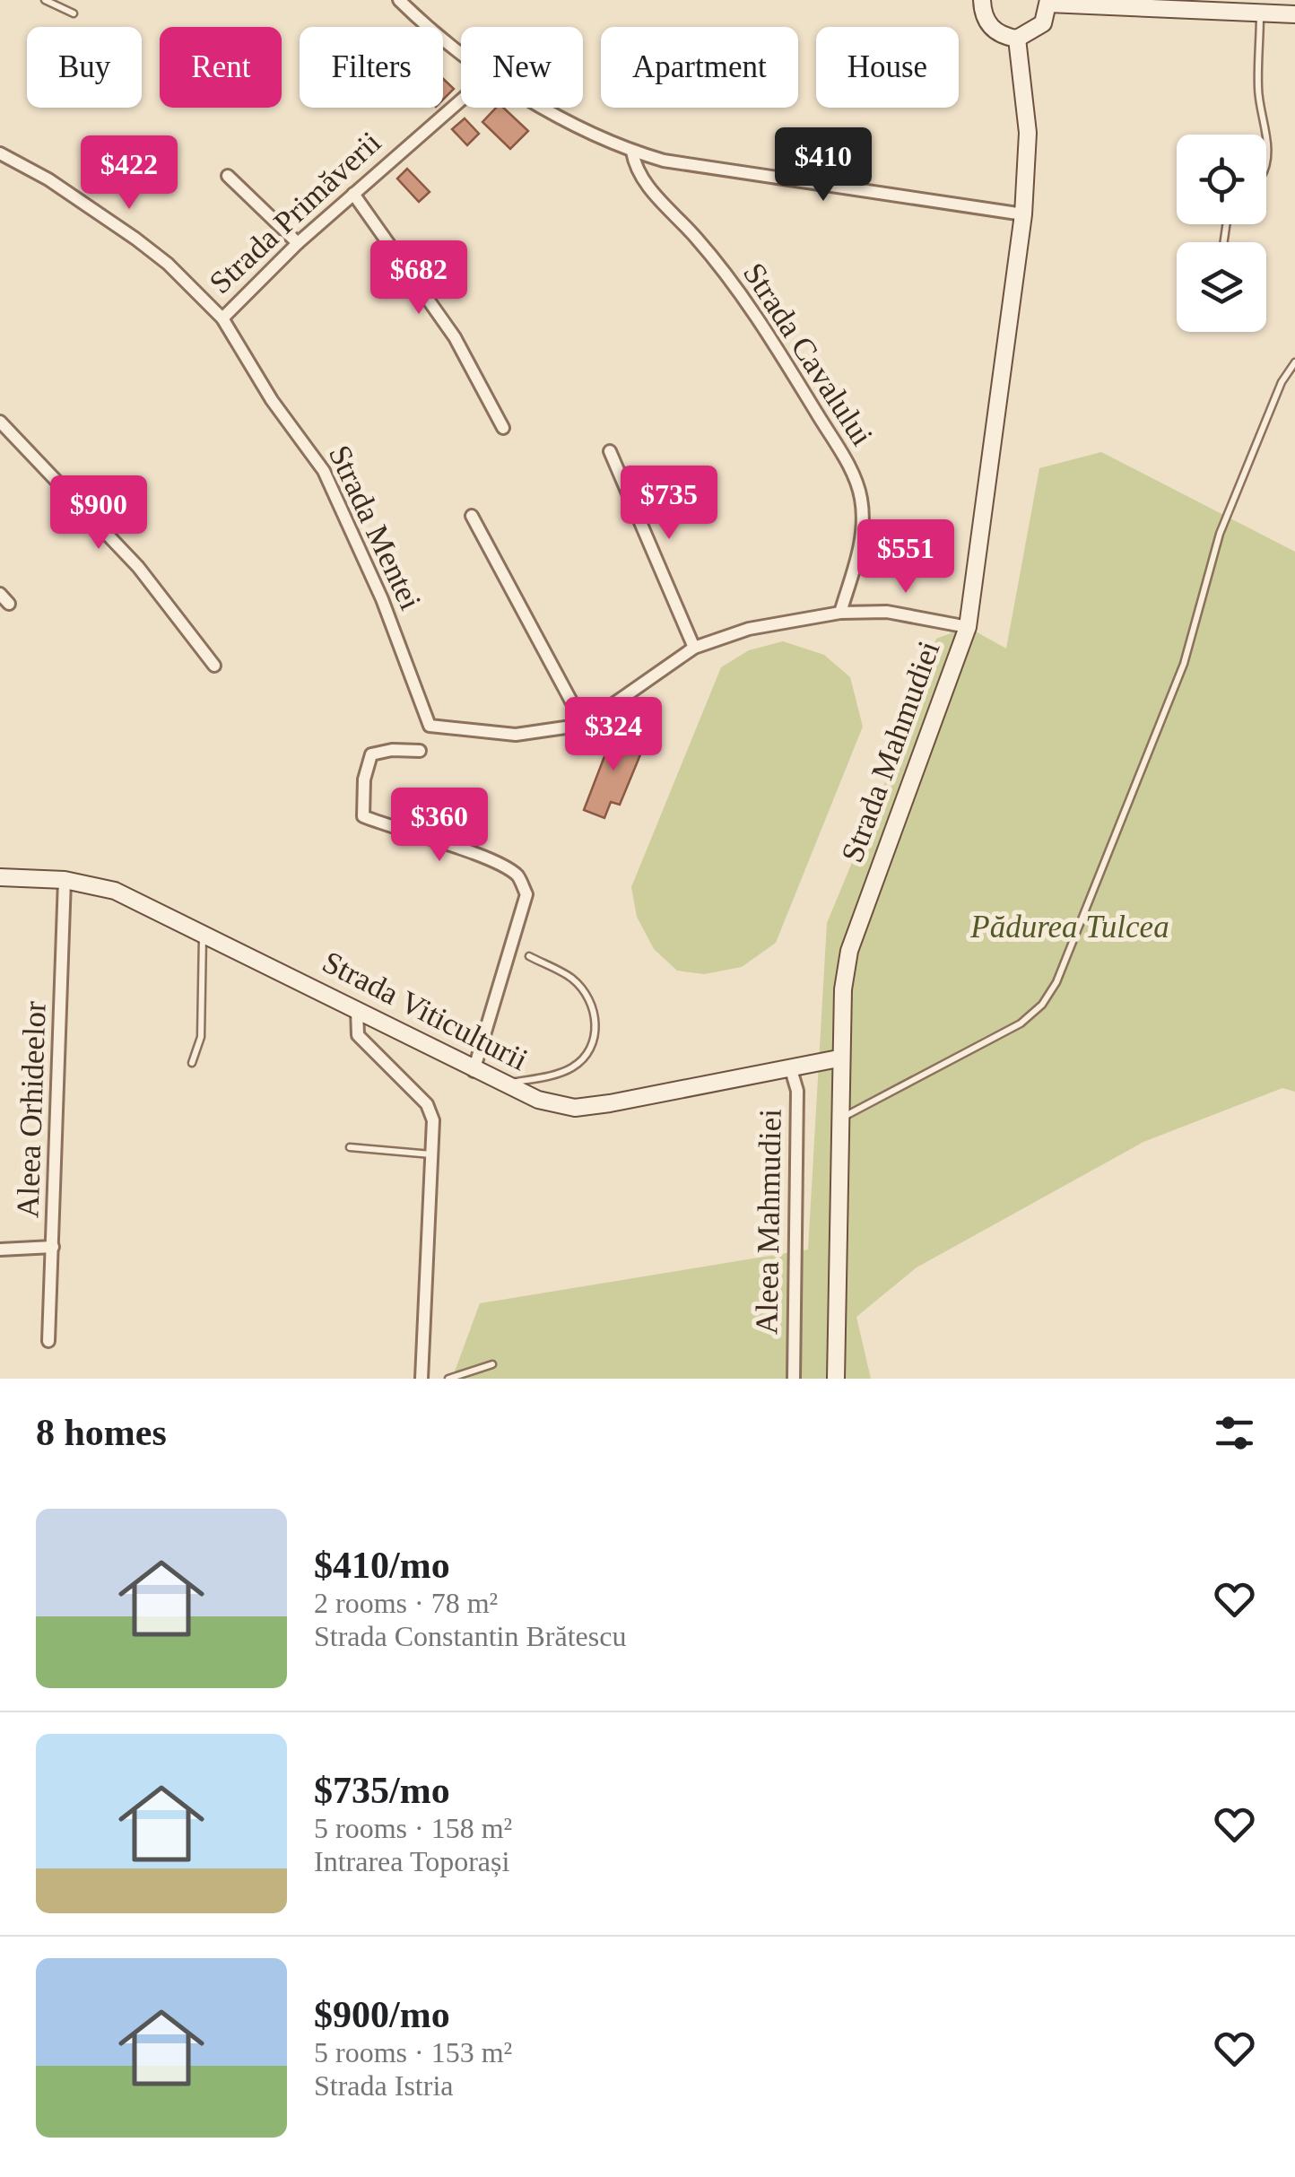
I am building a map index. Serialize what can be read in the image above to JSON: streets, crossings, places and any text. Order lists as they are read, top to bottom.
{
  "streets": {
    "main road": ["Strada Mahmudiei", "Strada Viticulturii"],
    "street": [
      "Strada Primăverii",
      "Strada Cavalului",
      "Strada Mentei",
      "Aleea Orhideelor",
      "Aleea Mahmudiei"
    ]
  },
  "crossings": [
    ["Strada Primăverii", "Strada Mentei"],
    ["Strada Mahmudiei", "Strada Viticulturii"],
    ["Strada Viticulturii", "Aleea Orhideelor"],
    ["Strada Viticulturii", "Aleea Mahmudiei"]
  ],
  "parks": ["Pădurea Tulcea"],
  "page": {
    "chip": [
      "Buy",
      "Rent",
      "Filters",
      "New",
      "Apartment",
      "House"
    ],
    "price": [
      "$410",
      "$422",
      "$682",
      "$735",
      "$900",
      "$551",
      "$324",
      "$360"
    ],
    "heading": "8 homes",
    "list": [
      {
        "name": "$410/mo",
        "note": "2 rooms · 78 m² · Strada Constantin Brătescu"
      },
      {
        "name": "$735/mo",
        "note": "5 rooms · 158 m² · Intrarea Toporași"
      },
      {
        "name": "$900/mo",
        "note": "5 rooms · 153 m² · Strada Istria"
      }
    ]
  }
}
